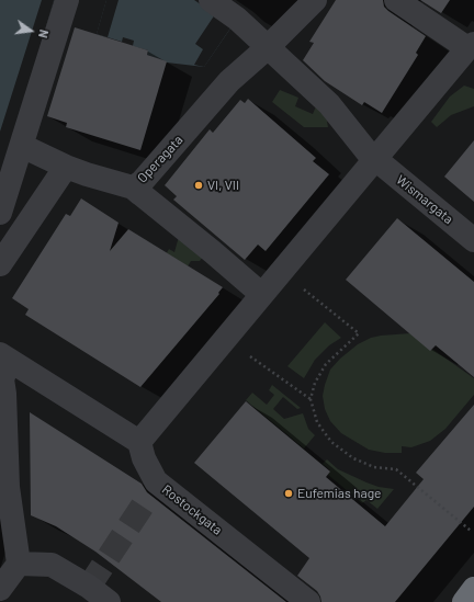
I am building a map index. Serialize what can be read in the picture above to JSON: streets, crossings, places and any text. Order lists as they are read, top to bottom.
{
  "streets": {
    "street": ["Operagata", "Wismargata", "Rostockgata"]
  },
  "places": ["VI, VII", "Eufemias hage"],
  "north": "right"
}
